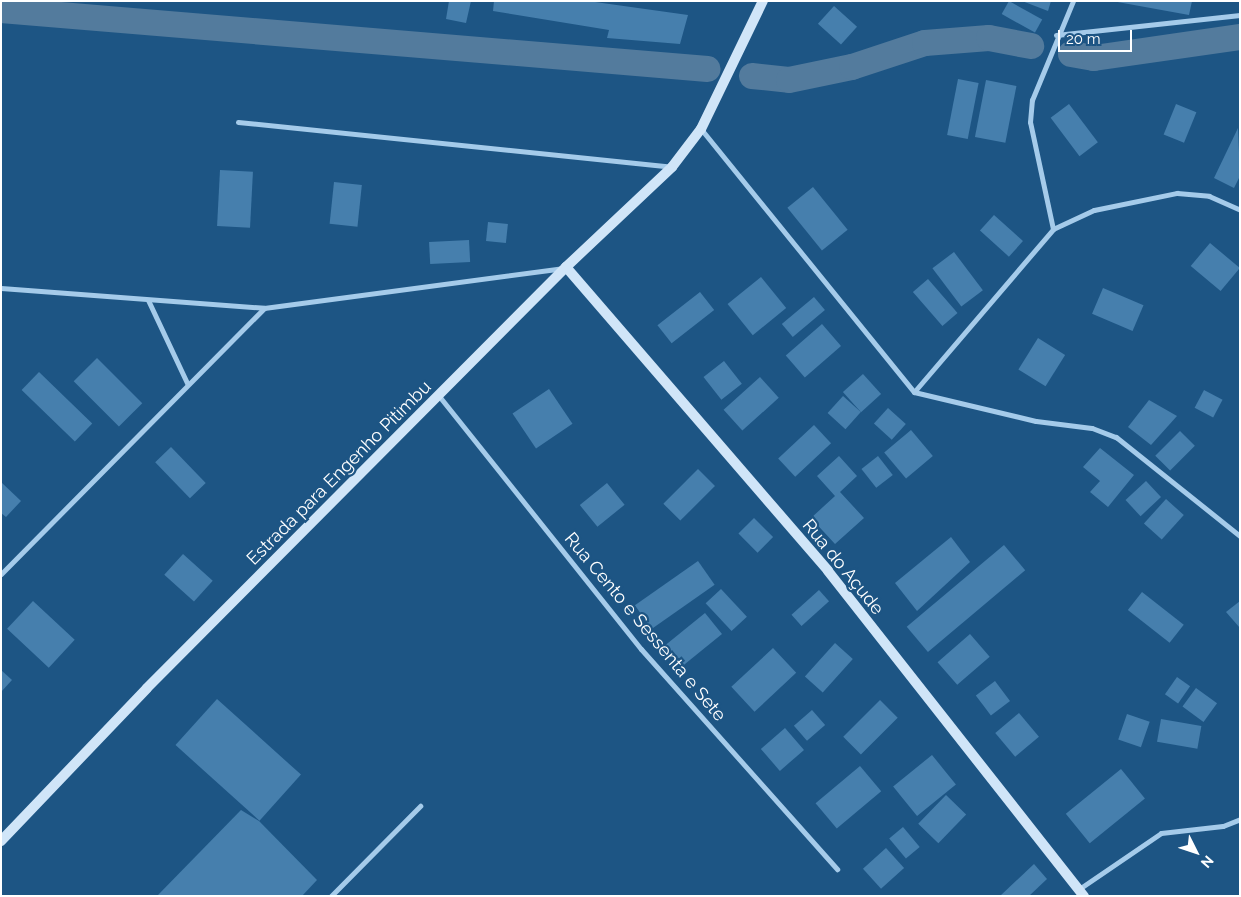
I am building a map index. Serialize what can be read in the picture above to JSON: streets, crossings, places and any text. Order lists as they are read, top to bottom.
{
  "streets": {
    "street": ["Estrada para Engenho Pitimbu", "Rua do Açude", "Rua Cento e Sessenta e Sete"]
  },
  "crossings": [
    ["Estrada para Engenho Pitimbu", "Rua do Açude"],
    ["Estrada para Engenho Pitimbu", "Rua Cento e Sessenta e Sete"]
  ],
  "scale_bar": "20 m",
  "north": "bottom right"
}
